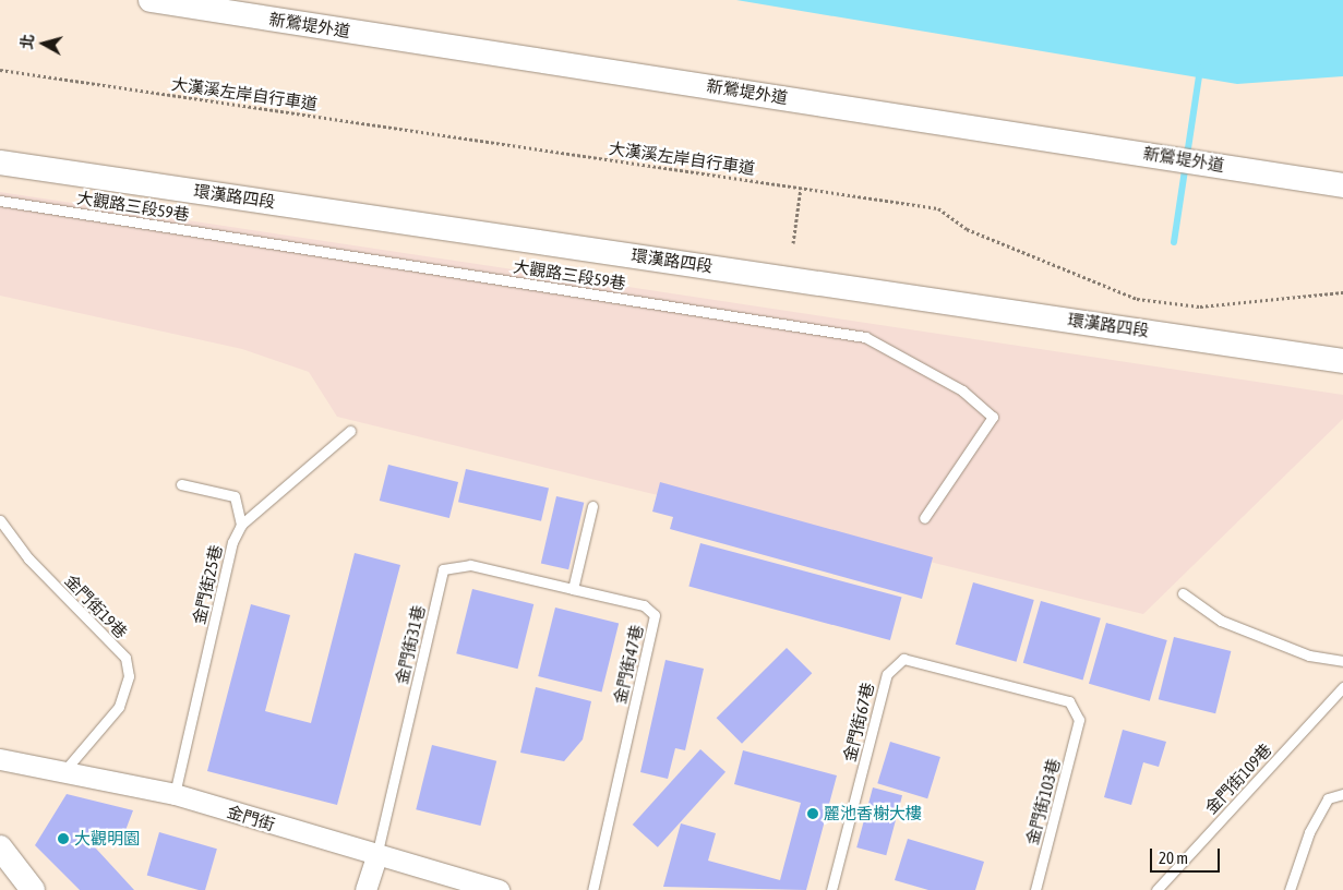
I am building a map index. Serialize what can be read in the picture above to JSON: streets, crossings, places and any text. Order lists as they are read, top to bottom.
{
  "streets": {
    "street": ["新鶯堤外道", "環漢路四段", "金門街"],
    "lane": [
      "大觀路三段59巷",
      "金門街25巷",
      "金門街19巷",
      "金門街31巷",
      "金門街47巷",
      "金門街67巷",
      "金門街109巷",
      "金門街103巷"
    ],
    "path": ["大漢溪左岸自行車道"]
  },
  "crossings": [
    ["金門街25巷", "金門街"],
    ["金門街19巷", "金門街"],
    ["金門街31巷", "金門街47巷"],
    ["金門街31巷", "金門街"],
    ["金門街67巷", "金門街103巷"]
  ],
  "places": ["麗池香榭大樓", "大觀明園"],
  "scale_bar": "20 m",
  "north": "left"
}
